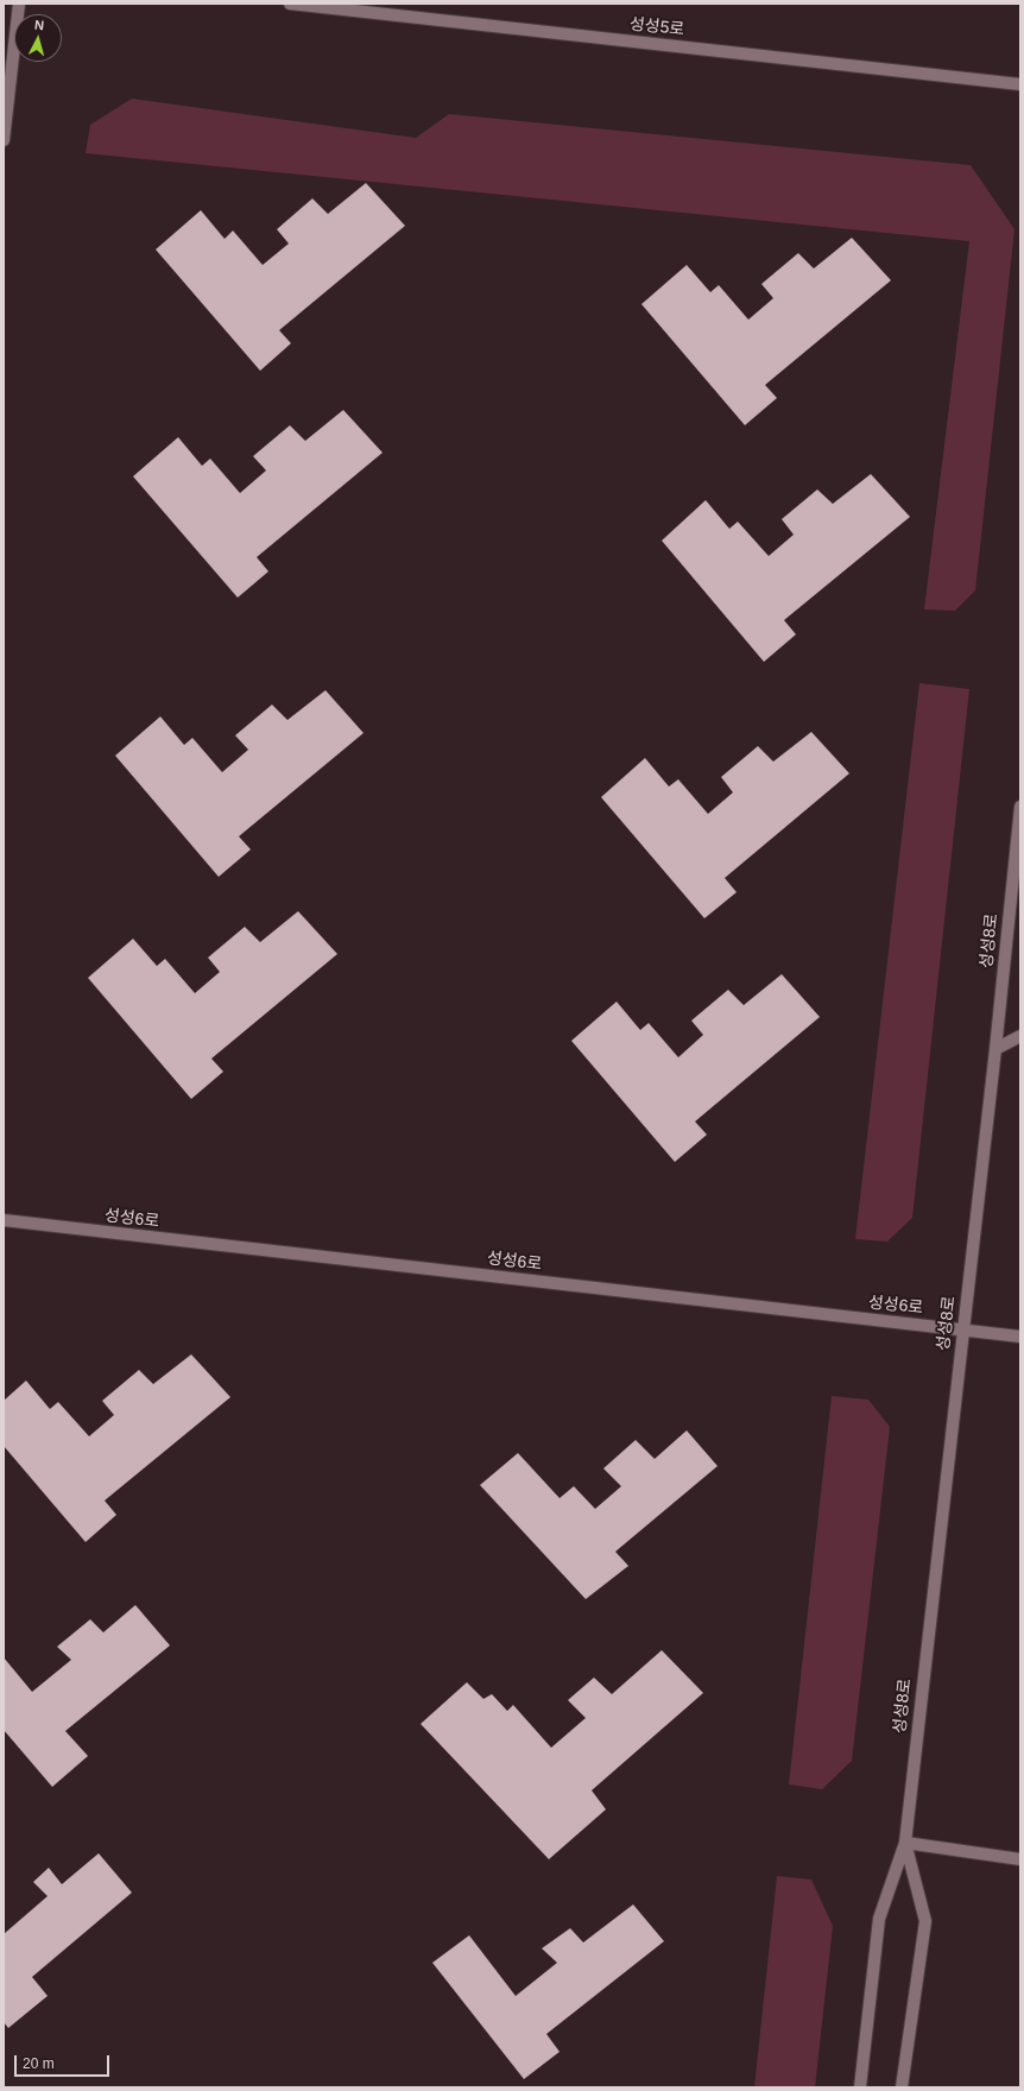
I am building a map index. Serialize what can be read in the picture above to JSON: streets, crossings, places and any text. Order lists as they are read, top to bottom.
{
  "streets": {
    "street": ["성성5로", "성성8로", "성성6로"]
  },
  "crossings": [
    ["성성8로", "성성6로"]
  ],
  "scale_bar": "20 m",
  "north": "top"
}
